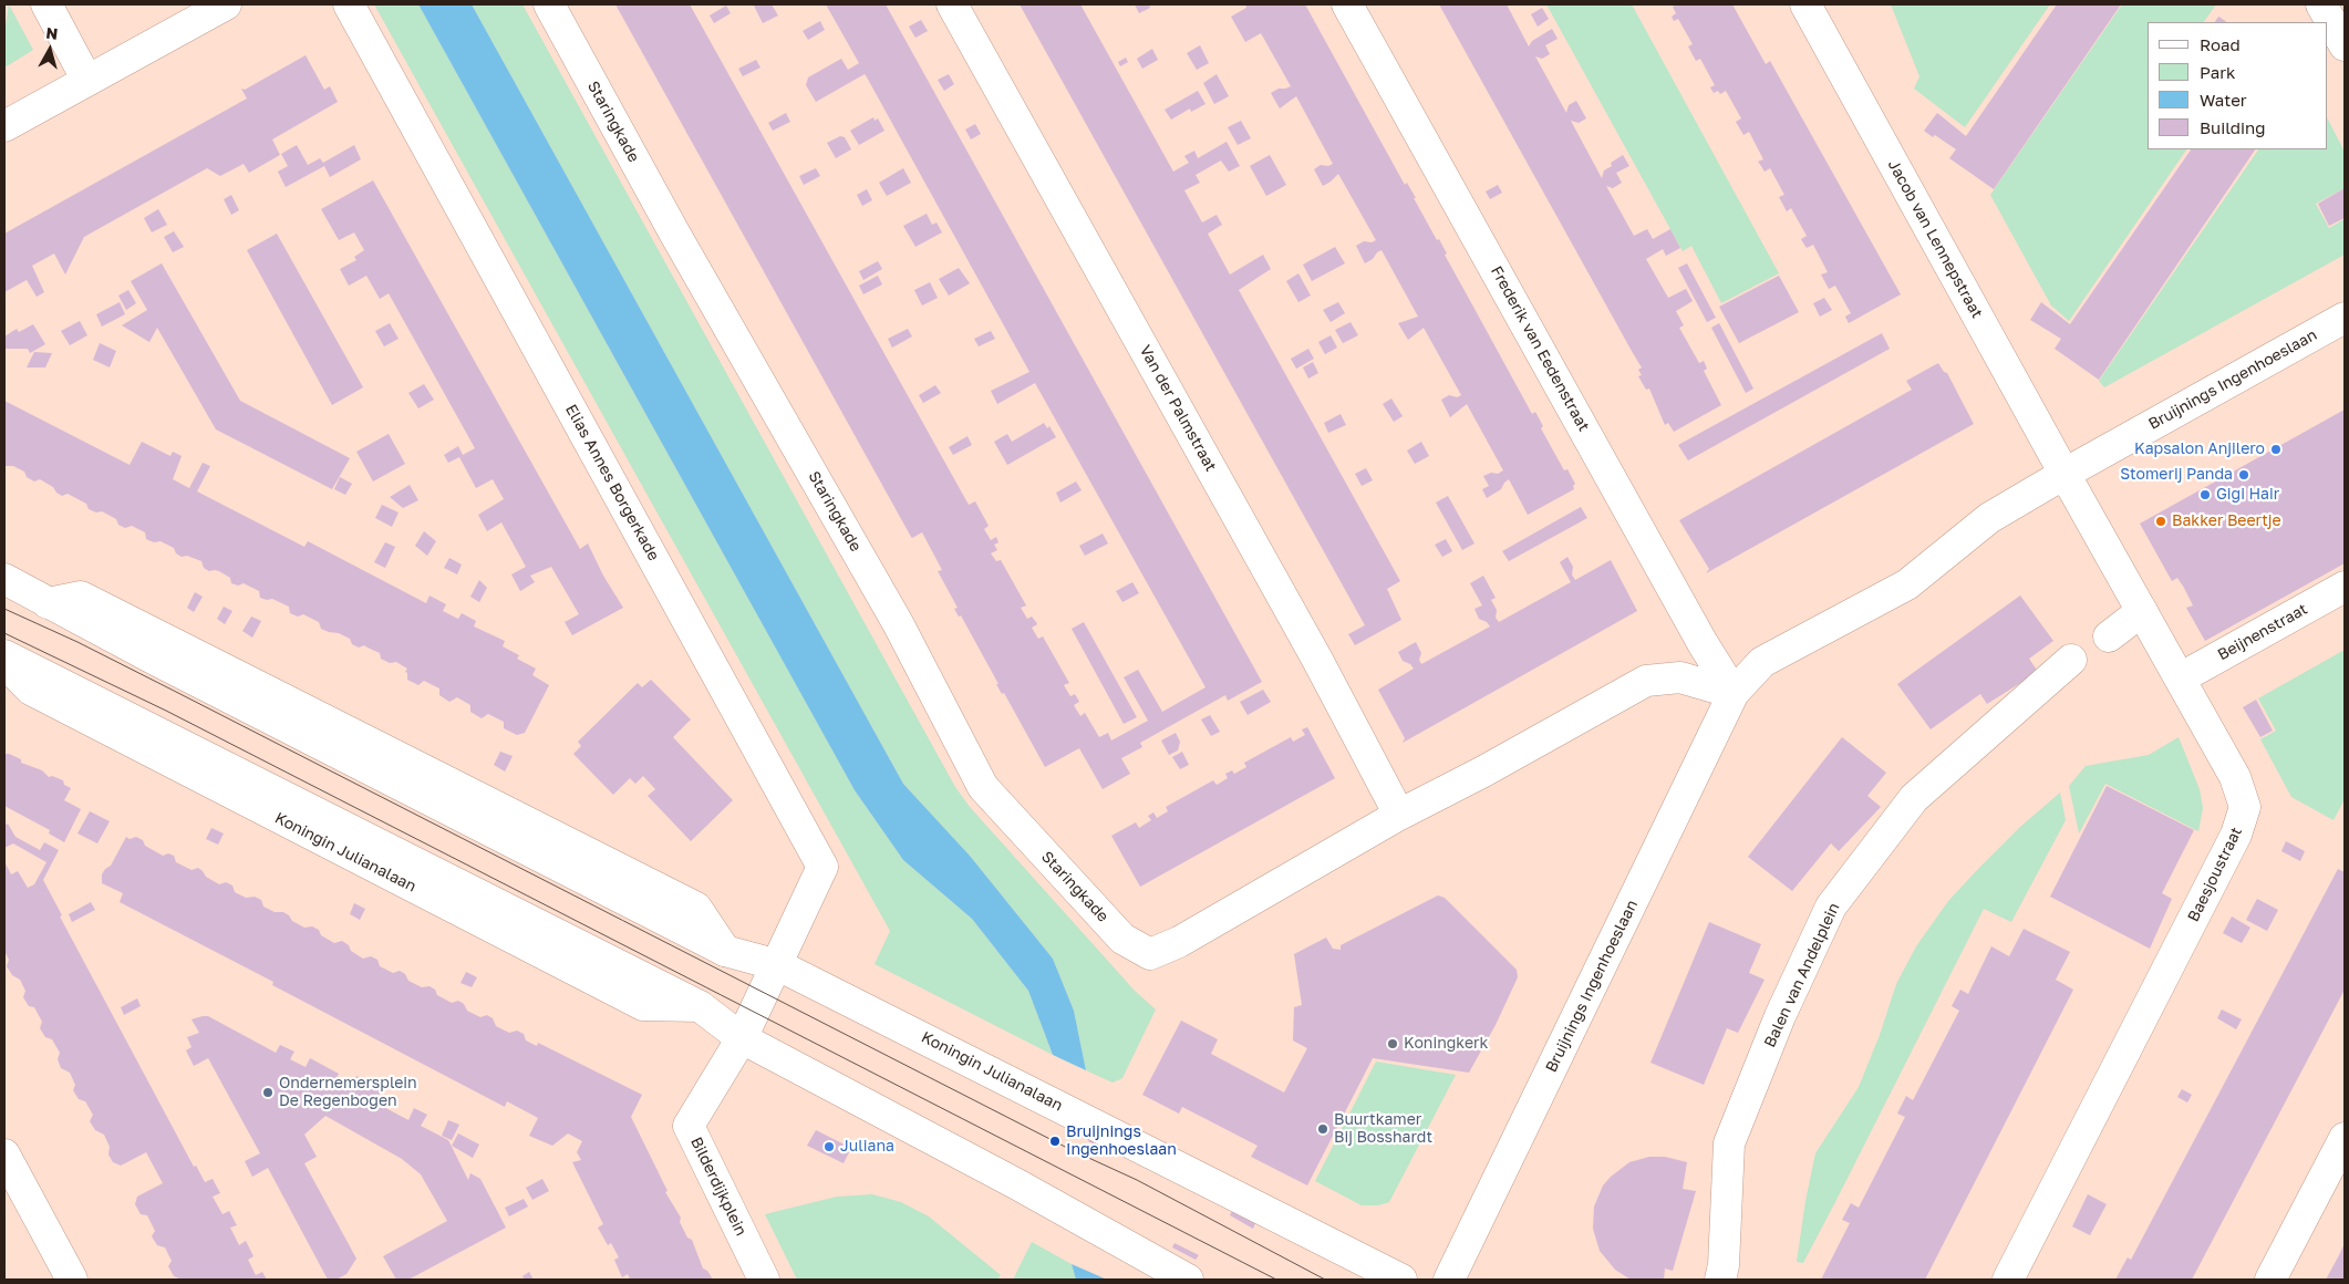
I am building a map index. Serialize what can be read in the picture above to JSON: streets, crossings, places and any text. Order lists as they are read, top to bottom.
{
  "streets": {
    "street": [
      "Staringkade",
      "Jacob van Lennepstraat",
      "Frederik van Eedenstraat",
      "Bruijnings Ingenhoeslaan",
      "Van der Palmstraat",
      "Elias Annes Borgerkade",
      "Beijnenstraat",
      "Koningin Julianalaan",
      "Baesjoustraat",
      "Balen van Andelplein",
      "Bilderdijkplein"
    ]
  },
  "crossings": [
    ["Staringkade", "Van der Palmstraat"],
    ["Jacob van Lennepstraat", "Bruijnings Ingenhoeslaan"],
    ["Jacob van Lennepstraat", "Baesjoustraat"],
    ["Frederik van Eedenstraat", "Bruijnings Ingenhoeslaan"],
    ["Bruijnings Ingenhoeslaan", "Baesjoustraat"],
    ["Elias Annes Borgerkade", "Koningin Julianalaan"],
    ["Beijnenstraat", "Baesjoustraat"],
    ["Koningin Julianalaan", "Bilderdijkplein"]
  ],
  "places": [
    "Kapsalon Anjilero",
    "Stomerij Panda",
    "Gigi Hair",
    "Bakker Beertje",
    "Koningkerk",
    "Ondernemersplein De Regenbogen",
    "Buurtkamer Bij Bosshardt",
    "Bruijnings Ingenhoeslaan",
    "Juliana"
  ],
  "legend": [
    "Road",
    "Park",
    "Water",
    "Building"
  ],
  "north": "top"
}
